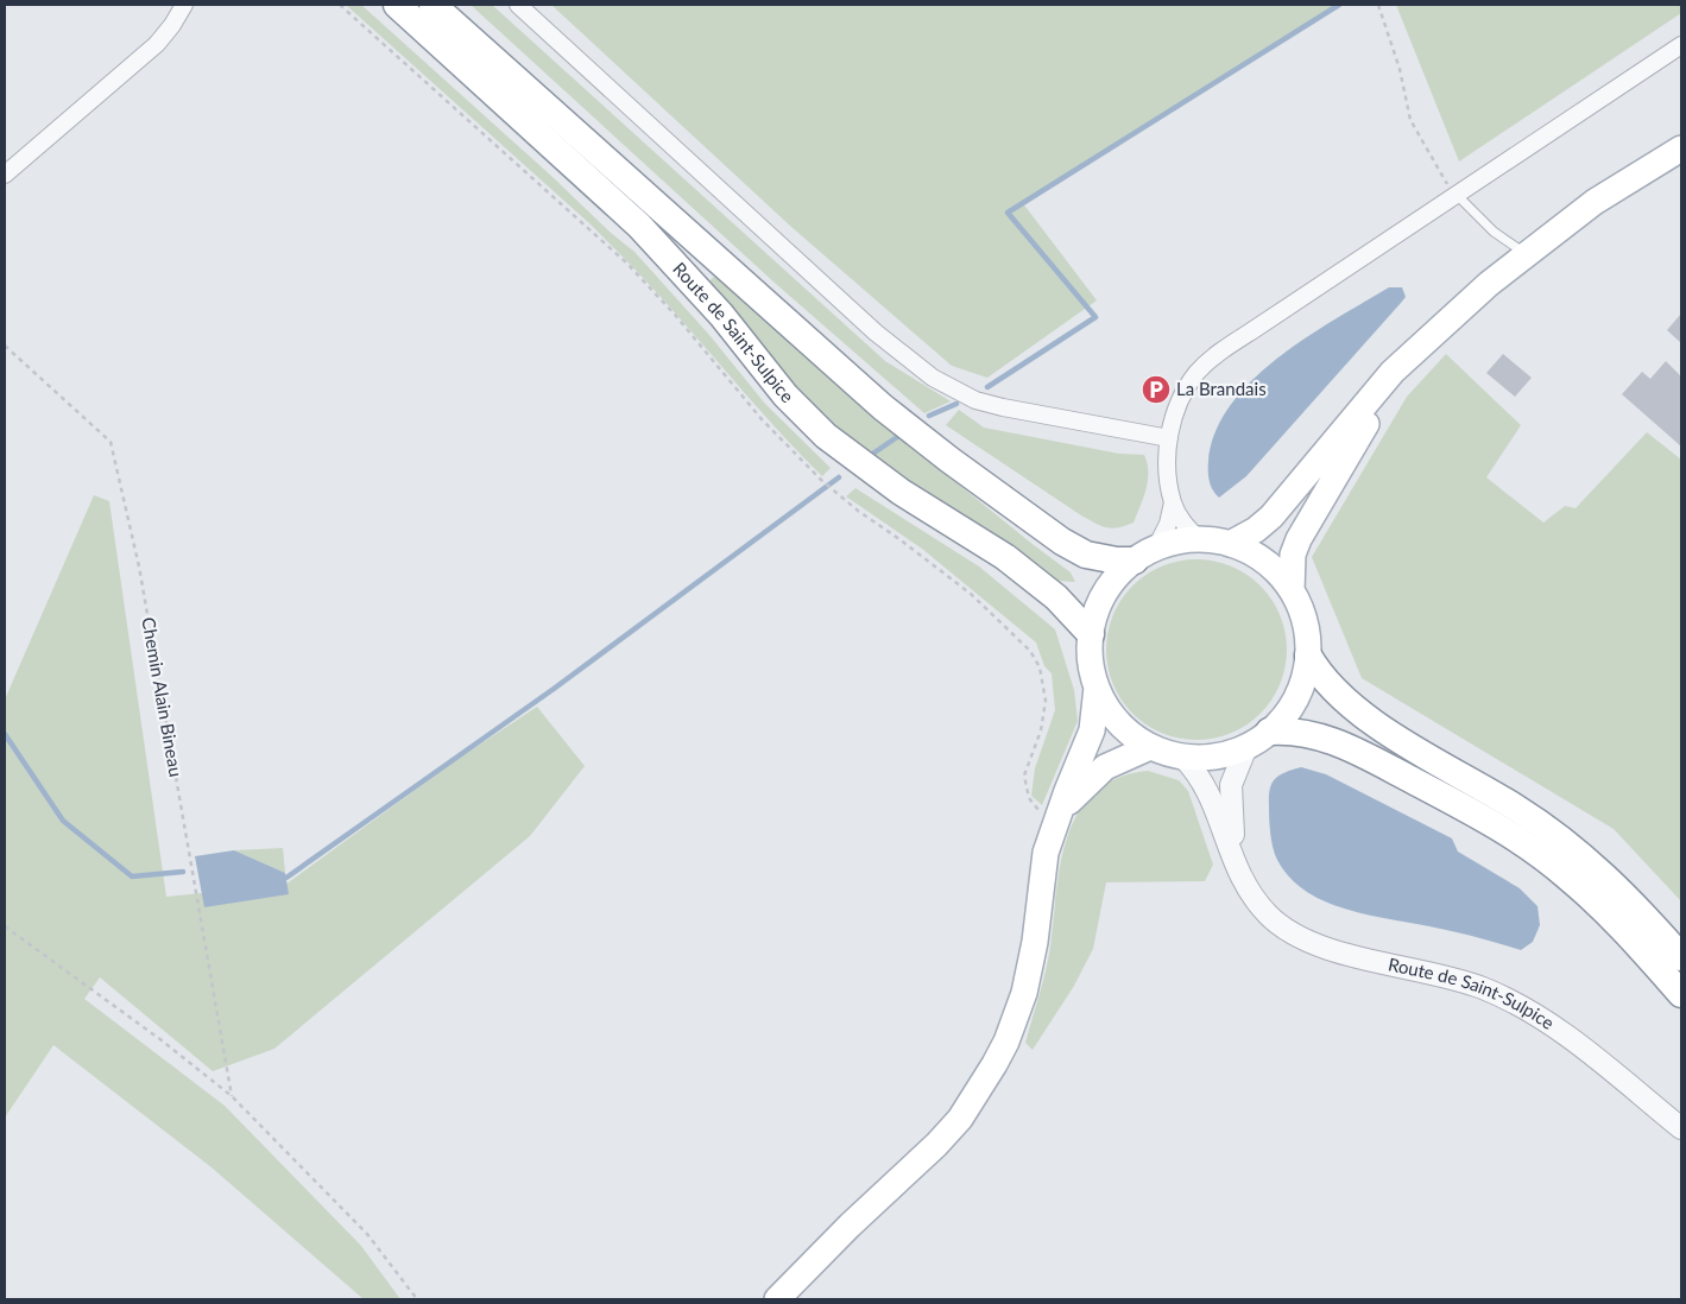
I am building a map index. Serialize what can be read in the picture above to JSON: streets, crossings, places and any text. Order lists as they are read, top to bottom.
{
  "streets": {
    "highway": ["Route de Saint-Sulpice"],
    "path": ["Chemin Alain Bineau"]
  },
  "places": {
    "parking": ["La Brandais"]
  }
}
